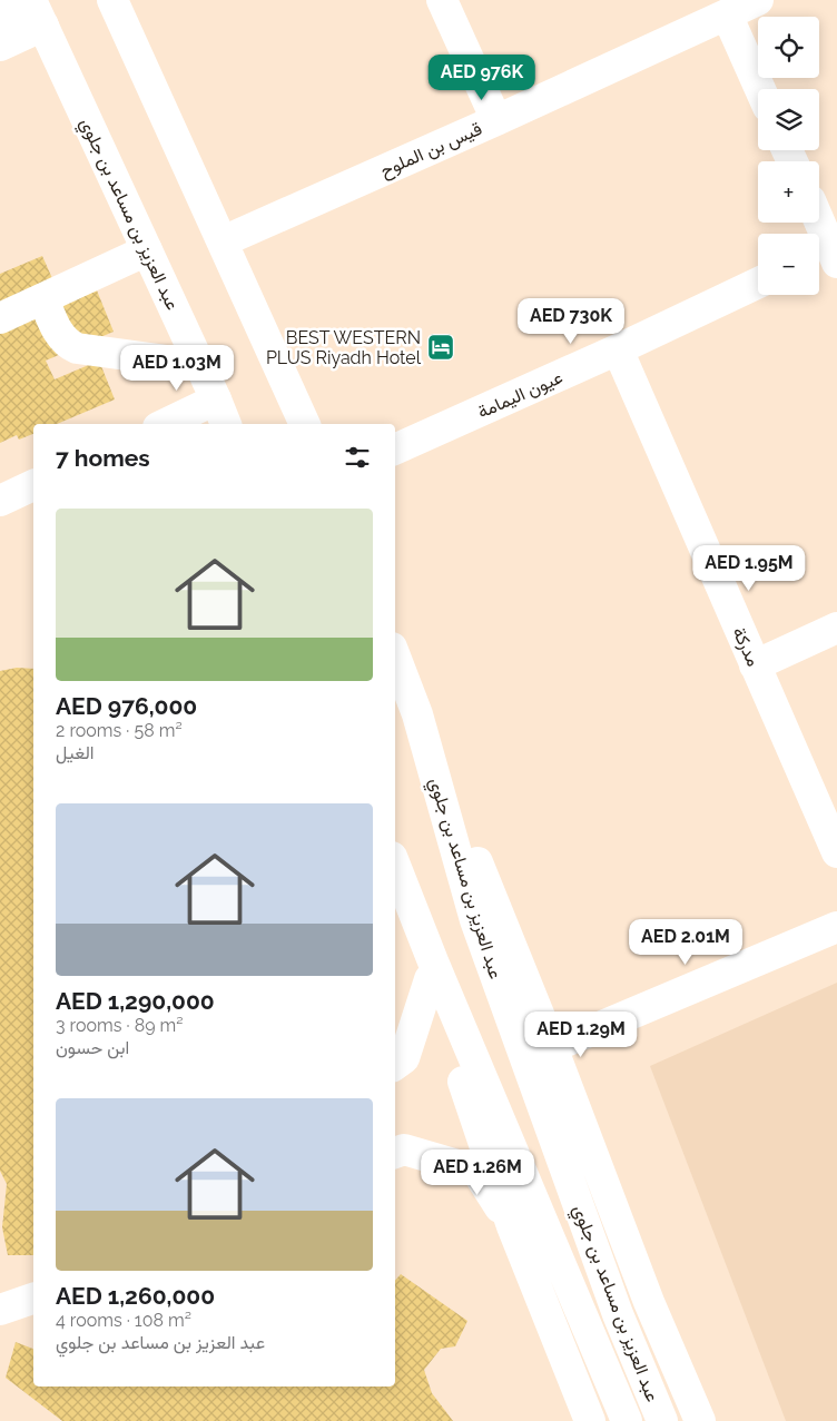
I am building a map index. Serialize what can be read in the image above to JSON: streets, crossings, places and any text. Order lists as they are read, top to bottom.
{
  "streets": {
    "main road": [
      "قيس بن الملوح",
      "عبد العزيز بن مساعد بن جلوي",
      "عيون اليمامة",
      "مدركة"
    ]
  },
  "crossings": [
    ["عيون اليمامة", "مدركة"]
  ],
  "places": {
    "hotel": ["BEST WESTERN PLUS Riyadh Hotel"]
  },
  "page": {
    "map_buttons": ["+", "−"],
    "price": [
      "AED 976K",
      "AED 730K",
      "AED 1.03M",
      "AED 1.95M",
      "AED 2.01M",
      "AED 1.29M",
      "AED 1.26M"
    ],
    "heading": "7 homes",
    "list": [
      {
        "name": "AED 976,000",
        "note": "2 rooms · 58 m² · الغيل"
      },
      {
        "name": "AED 1,290,000",
        "note": "3 rooms · 89 m² · ابن حسون"
      },
      {
        "name": "AED 1,260,000",
        "note": "4 rooms · 108 m² · عبد العزيز بن مساعد بن جلوي"
      }
    ]
  }
}
